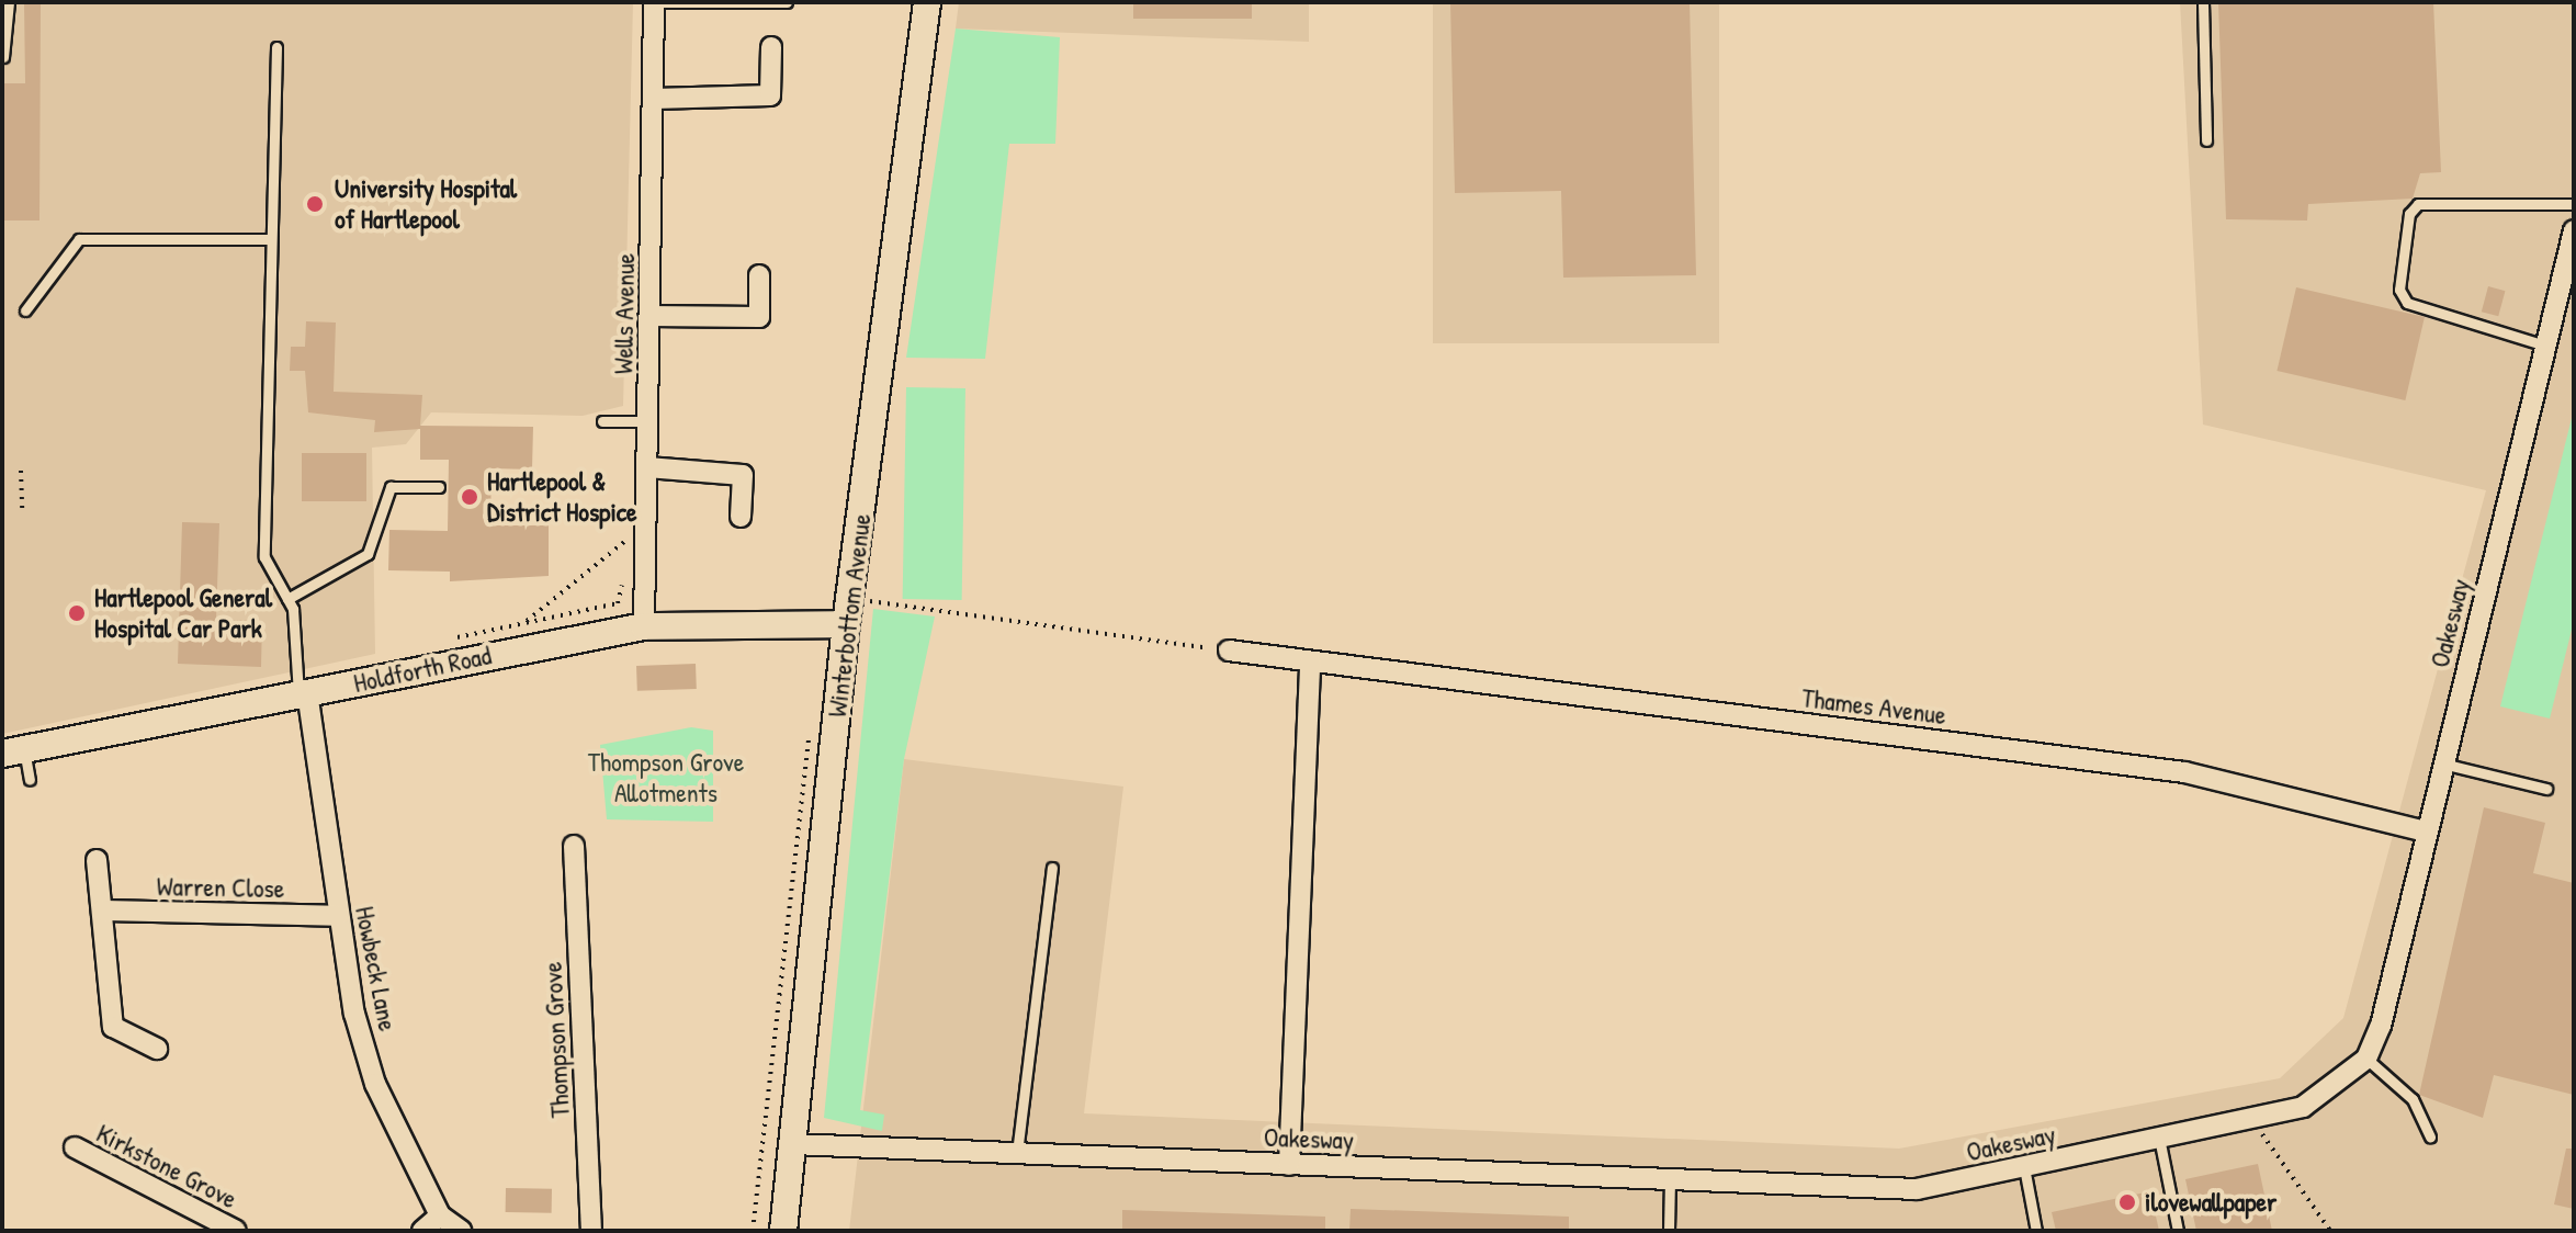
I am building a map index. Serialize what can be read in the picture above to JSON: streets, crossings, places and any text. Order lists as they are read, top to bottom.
{
  "streets": {
    "street": [
      "Wells Avenue",
      "Winterbottom Avenue",
      "Oakesway",
      "Holdforth Road",
      "Thames Avenue",
      "Warren Close",
      "Howbeck Lane",
      "Thompson Grove",
      "Kirkstone Grove"
    ]
  },
  "crossings": [
    ["Wells Avenue", "Holdforth Road"],
    ["Winterbottom Avenue", "Oakesway"],
    ["Winterbottom Avenue", "Holdforth Road"],
    ["Oakesway", "Thames Avenue"],
    ["Holdforth Road", "Howbeck Lane"],
    ["Warren Close", "Howbeck Lane"]
  ],
  "parks": ["Thompson Grove Allotments"],
  "places": [
    "University Hospital of Hartlepool",
    "Hartlepool & District Hospice",
    "Hartlepool General Hospital Car Park",
    "ilovewallpaper"
  ]
}
